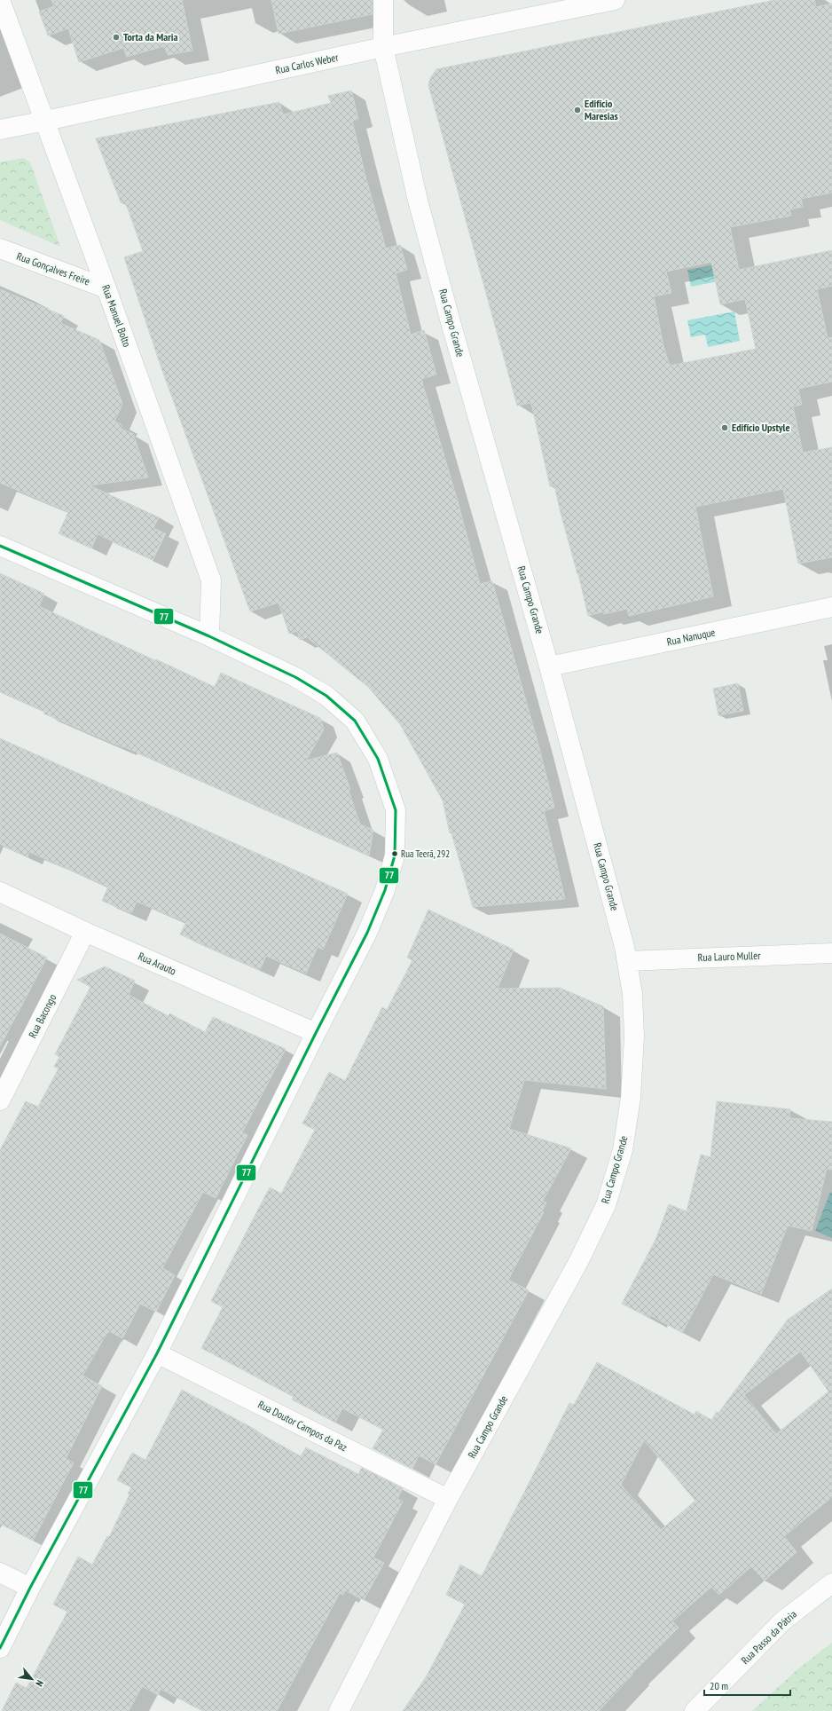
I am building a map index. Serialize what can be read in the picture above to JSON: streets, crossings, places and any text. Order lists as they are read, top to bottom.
{
  "streets": {
    "street": [
      "Rua Carlos Weber",
      "Rua Gonçalves Freire",
      "Rua Manuel Bolto",
      "Rua Campo Grande",
      "Rua Nanuque",
      "Rua Lauro Muller",
      "Rua Arauto",
      "Rua Bacongo",
      "Rua Doutor Campos da Paz",
      "Rua Passo da Pátria"
    ]
  },
  "crossings": [
    ["Rua Carlos Weber", "Rua Manuel Bolto"],
    ["Rua Carlos Weber", "Rua Campo Grande"],
    ["Rua Gonçalves Freire", "Rua Manuel Bolto"],
    ["Rua Campo Grande", "Rua Nanuque"],
    ["Rua Campo Grande", "Rua Lauro Muller"],
    ["Rua Campo Grande", "Rua Doutor Campos da Paz"],
    ["Rua Arauto", "Rua Bacongo"]
  ],
  "places": [
    "Torta da Maria",
    "Edifício Maresias",
    "Edifício Upstyle",
    "Rua Teerã, 292"
  ],
  "lines": ["transit line 77"],
  "scale_bar": "20 m",
  "north": "bottom right"
}
